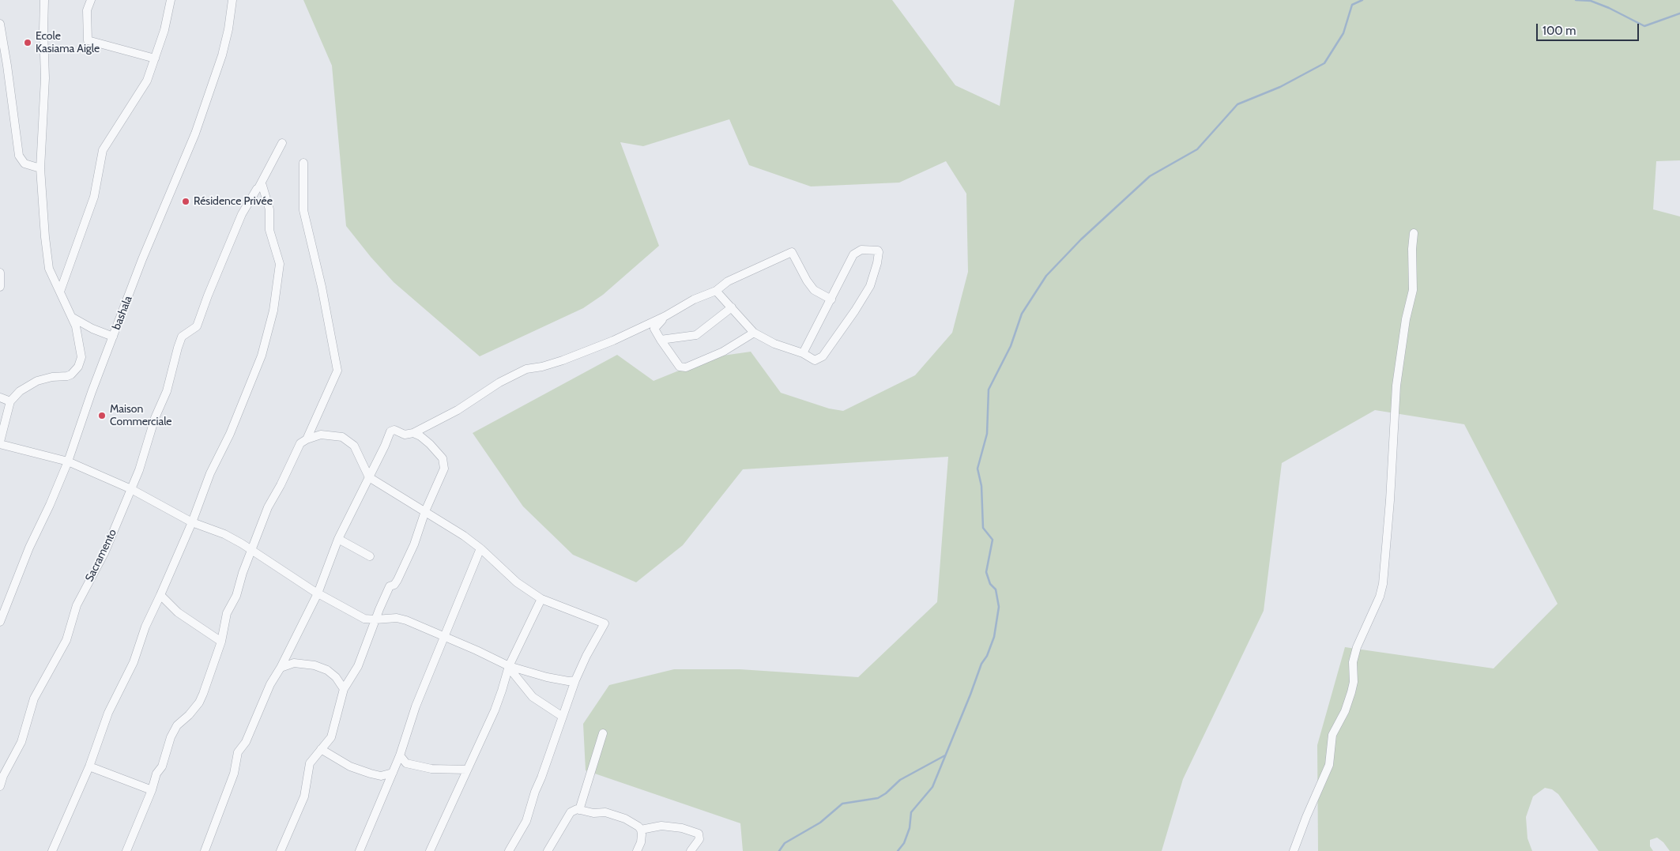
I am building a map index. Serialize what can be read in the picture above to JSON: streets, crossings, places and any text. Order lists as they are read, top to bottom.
{
  "streets": {
    "street": ["bashala", "Sacramento"]
  },
  "places": ["Ecole Kasiama Aigle", "Résidence Privée", "Maison Commerciale"],
  "scale_bar": "100 m"
}
